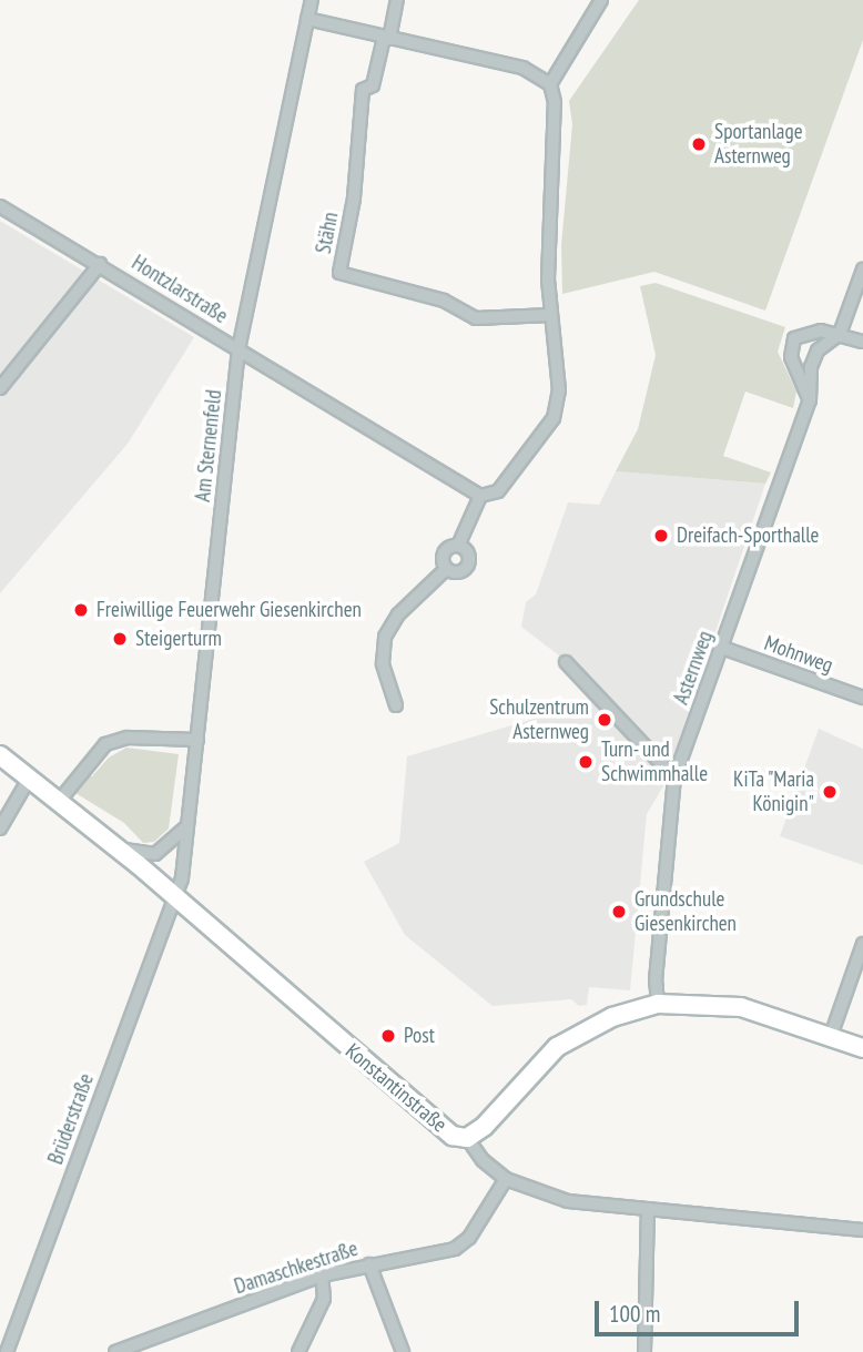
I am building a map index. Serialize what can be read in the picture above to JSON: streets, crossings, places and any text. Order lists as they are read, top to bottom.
{
  "streets": {
    "street": [
      "Stähn",
      "Hontzlarstraße",
      "Am Sternenfeld",
      "Mohnweg",
      "Asternweg",
      "Konstantinstraße",
      "Brüderstraße",
      "Damaschkestraße"
    ]
  },
  "crossings": [
    ["Hontzlarstraße", "Am Sternenfeld"],
    ["Am Sternenfeld", "Konstantinstraße"],
    ["Am Sternenfeld", "Brüderstraße"],
    ["Mohnweg", "Asternweg"],
    ["Konstantinstraße", "Brüderstraße"],
    ["Konstantinstraße", "Damaschkestraße"]
  ],
  "places": [
    "Sportanlage Asternweg",
    "Dreifach-Sporthalle",
    "Freiwillige Feuerwehr Giesenkirchen",
    "Steigerturm",
    "Schulzentrum Asternweg",
    "Turn- und Schwimmhalle",
    "KiTa \"Maria Königin\"",
    "Grundschule Giesenkirchen",
    "Post"
  ],
  "scale_bar": "100 m"
}
